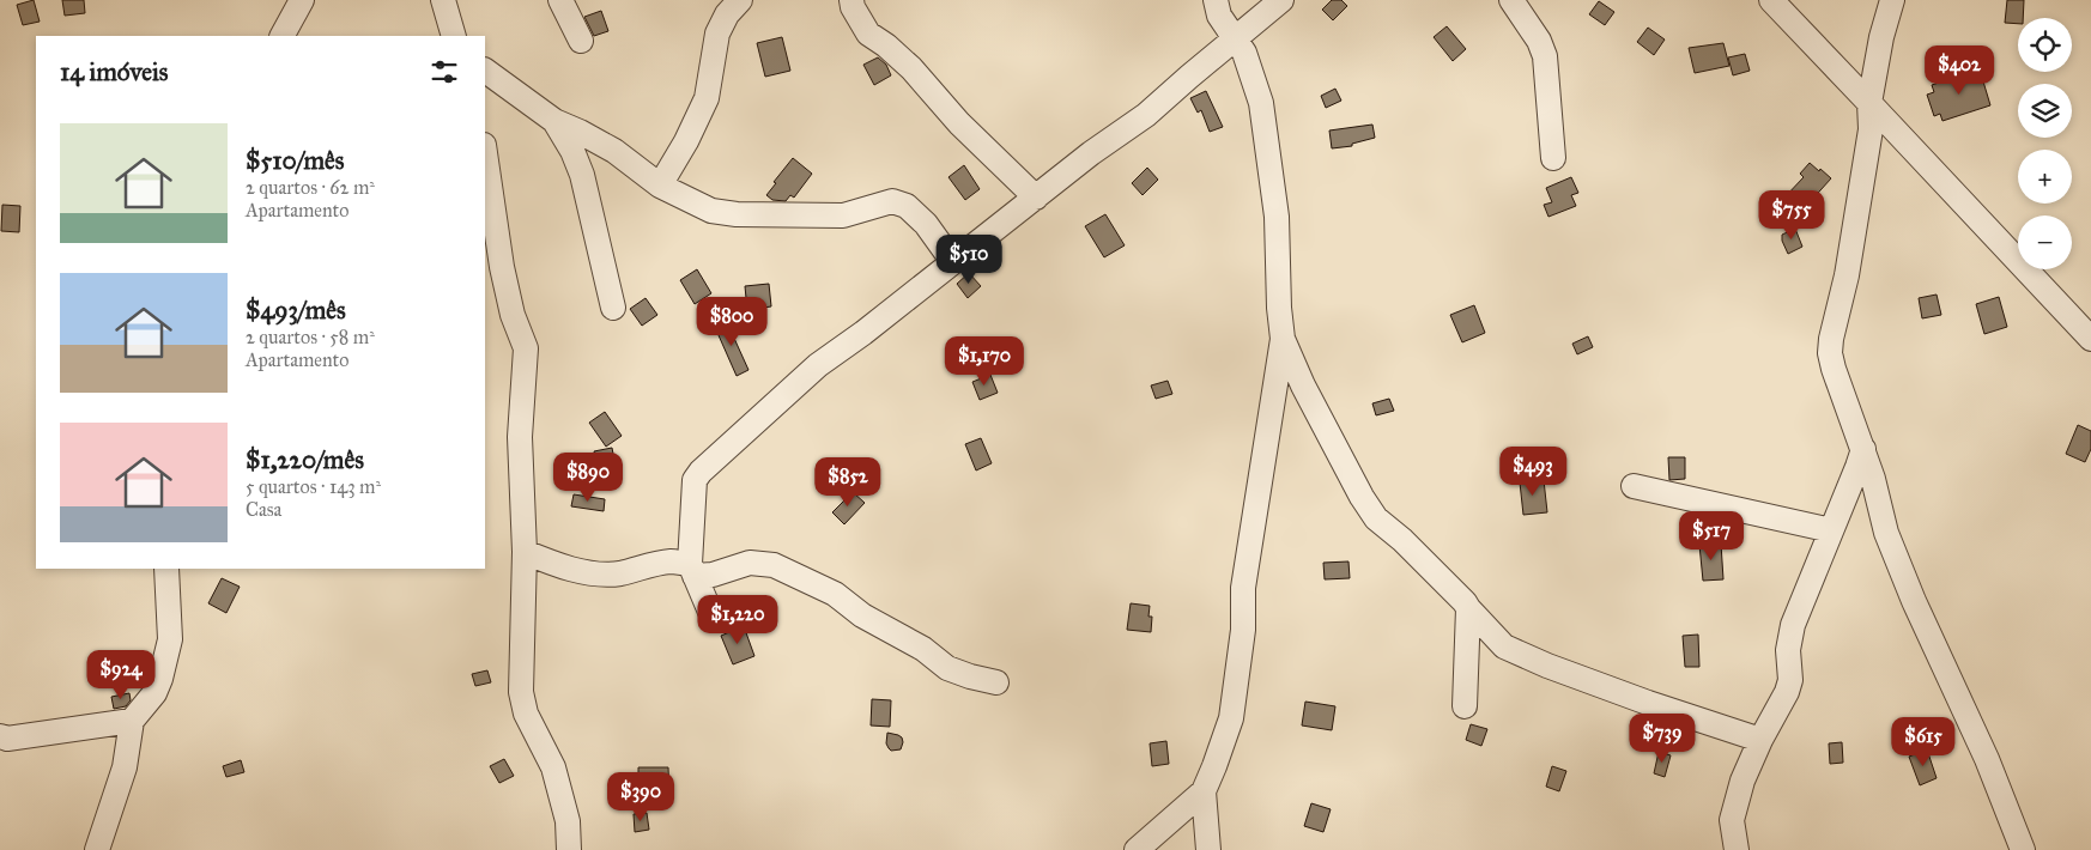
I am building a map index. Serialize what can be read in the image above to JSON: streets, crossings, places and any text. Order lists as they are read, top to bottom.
{
  "page": {
    "map_buttons": ["+", "−"],
    "heading": "14 imóveis",
    "price": [
      "$402",
      "$755",
      "$510",
      "$800",
      "$1,170",
      "$493",
      "$890",
      "$852",
      "$517",
      "$1,220",
      "$924",
      "$739",
      "$615",
      "$390"
    ],
    "list": [
      {
        "name": "$510/mês",
        "note": "2 quartos · 62 m² · Apartamento"
      },
      {
        "name": "$493/mês",
        "note": "2 quartos · 58 m² · Apartamento"
      },
      {
        "name": "$1,220/mês",
        "note": "5 quartos · 143 m² · Casa"
      }
    ]
  }
}
